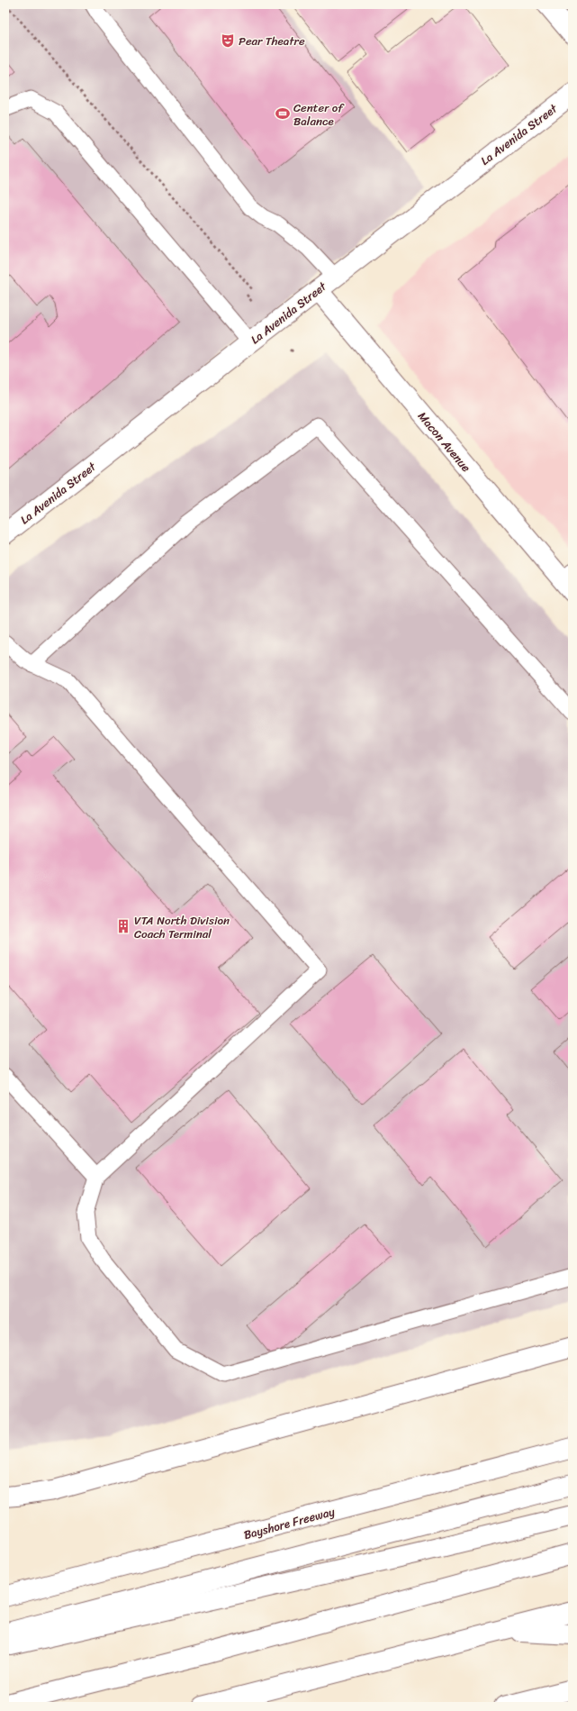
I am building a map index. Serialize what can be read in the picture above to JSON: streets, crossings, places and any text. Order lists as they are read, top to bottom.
{
  "streets": {
    "main road": ["La Avenida Street", "Macon Avenue", "Bayshore Freeway"]
  },
  "crossings": [
    ["La Avenida Street", "Macon Avenue"]
  ],
  "places": {
    "theatre": ["Pear Theatre"],
    "sports": ["Center of Balance"],
    "building": ["VTA North Division Coach Terminal"]
  }
}
